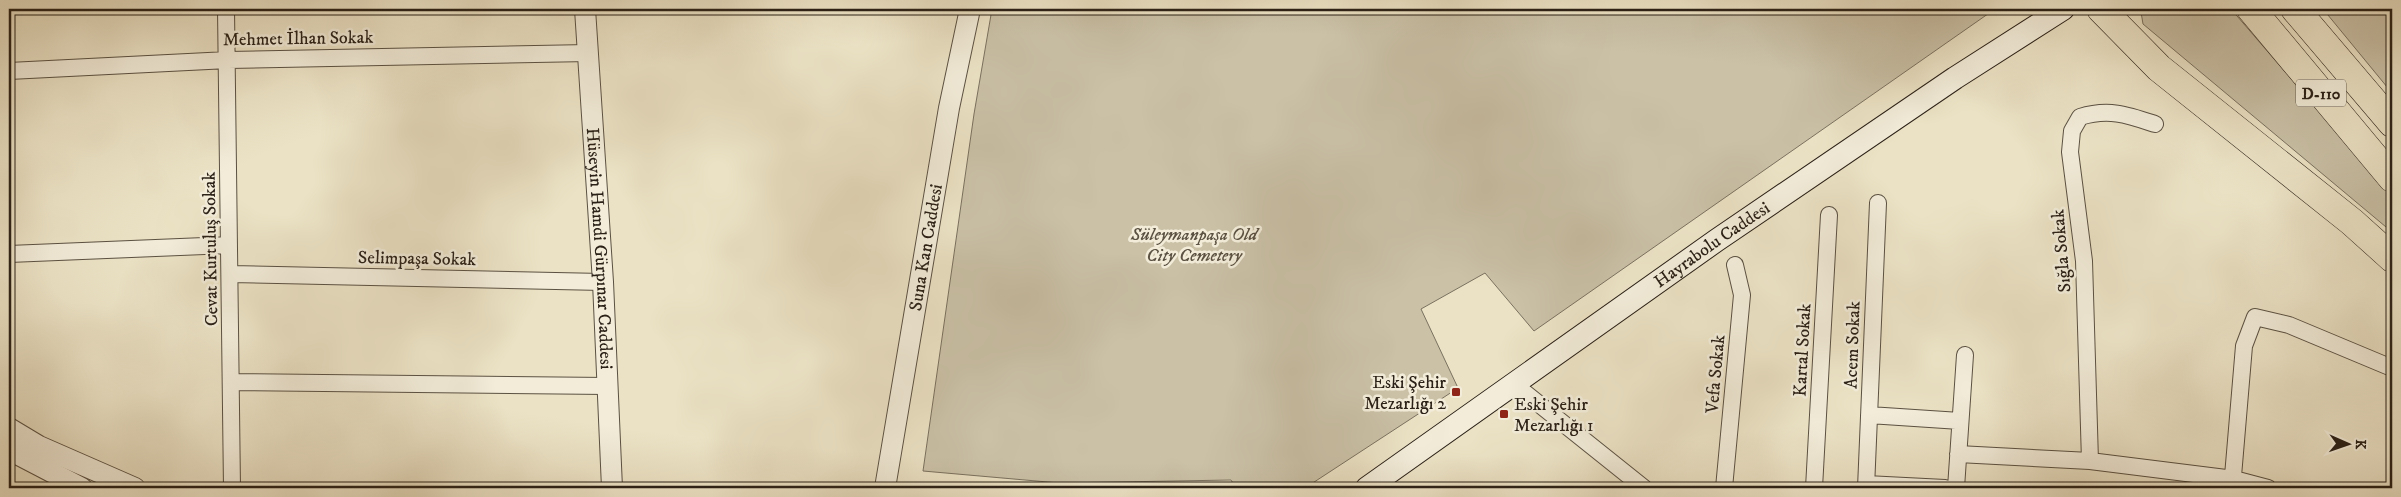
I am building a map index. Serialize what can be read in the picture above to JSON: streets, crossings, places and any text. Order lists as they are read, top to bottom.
{
  "streets": {
    "highway": ["D-110"],
    "main road": ["Hayrabolu Caddesi"],
    "street": [
      "Mehmet İlhan Sokak",
      "Hüseyin Hamdi Gürpınar Caddesi",
      "Suna Kan Caddesi",
      "Cevat Kurtuluş Sokak",
      "Sığla Sokak",
      "Selimpaşa Sokak",
      "Acem Sokak",
      "Kartal Sokak",
      "Vefa Sokak"
    ]
  },
  "crossings": [
    ["Mehmet İlhan Sokak", "Hüseyin Hamdi Gürpınar Caddesi"],
    ["Mehmet İlhan Sokak", "Cevat Kurtuluş Sokak"],
    ["Hüseyin Hamdi Gürpınar Caddesi", "Selimpaşa Sokak"],
    ["Cevat Kurtuluş Sokak", "Selimpaşa Sokak"]
  ],
  "parks": ["Süleymanpaşa Old City Cemetery"],
  "places": {
    "transit": ["Eski Şehir Mezarlığı 2", "Eski Şehir Mezarlığı 1"]
  },
  "north": "right"
}
